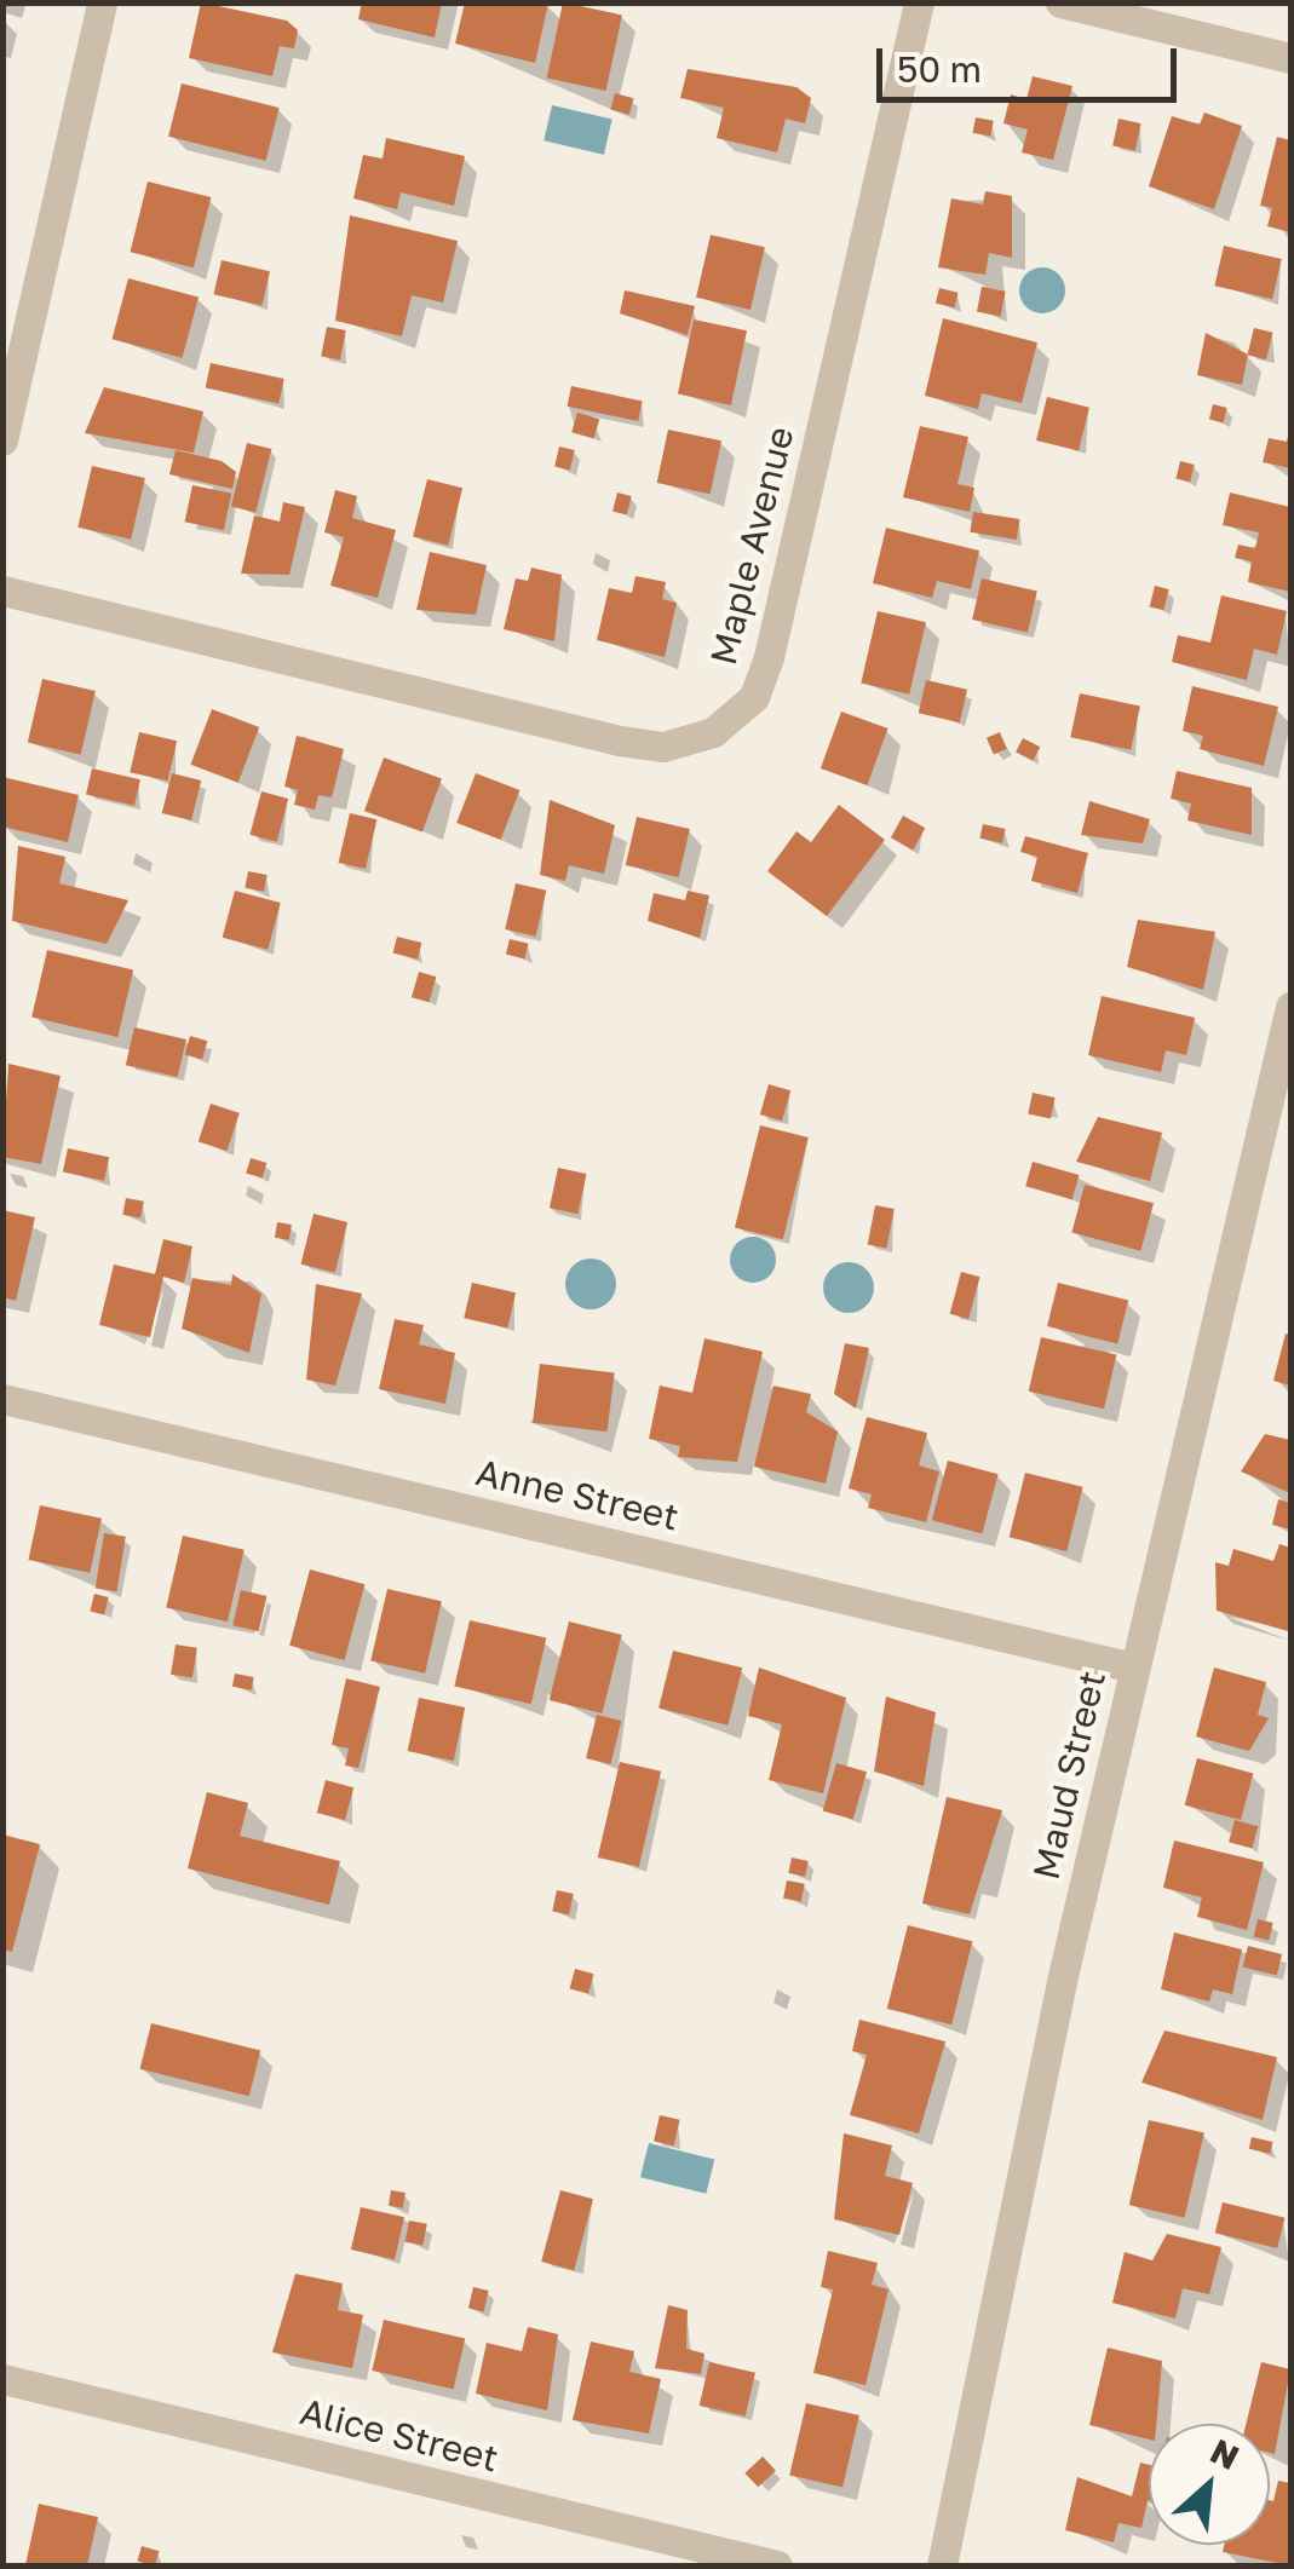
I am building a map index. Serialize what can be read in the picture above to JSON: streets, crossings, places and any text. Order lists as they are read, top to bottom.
{
  "streets": {
    "street": [
      "Maple Avenue",
      "Anne Street",
      "Maud Street",
      "Alice Street"
    ]
  },
  "crossings": [
    ["Anne Street", "Maud Street"]
  ],
  "scale_bar": "50 m",
  "north": "top right"
}
